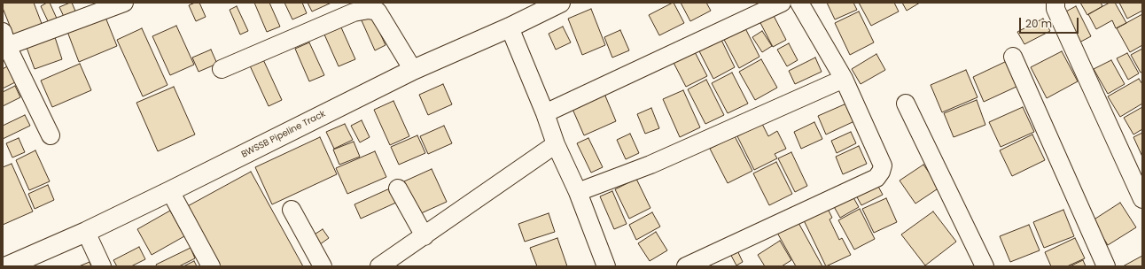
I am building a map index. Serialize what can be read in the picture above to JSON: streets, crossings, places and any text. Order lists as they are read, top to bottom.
{
  "streets": {
    "street": ["BWSSB Pipeline Track"]
  },
  "scale_bar": "20 m"
}
